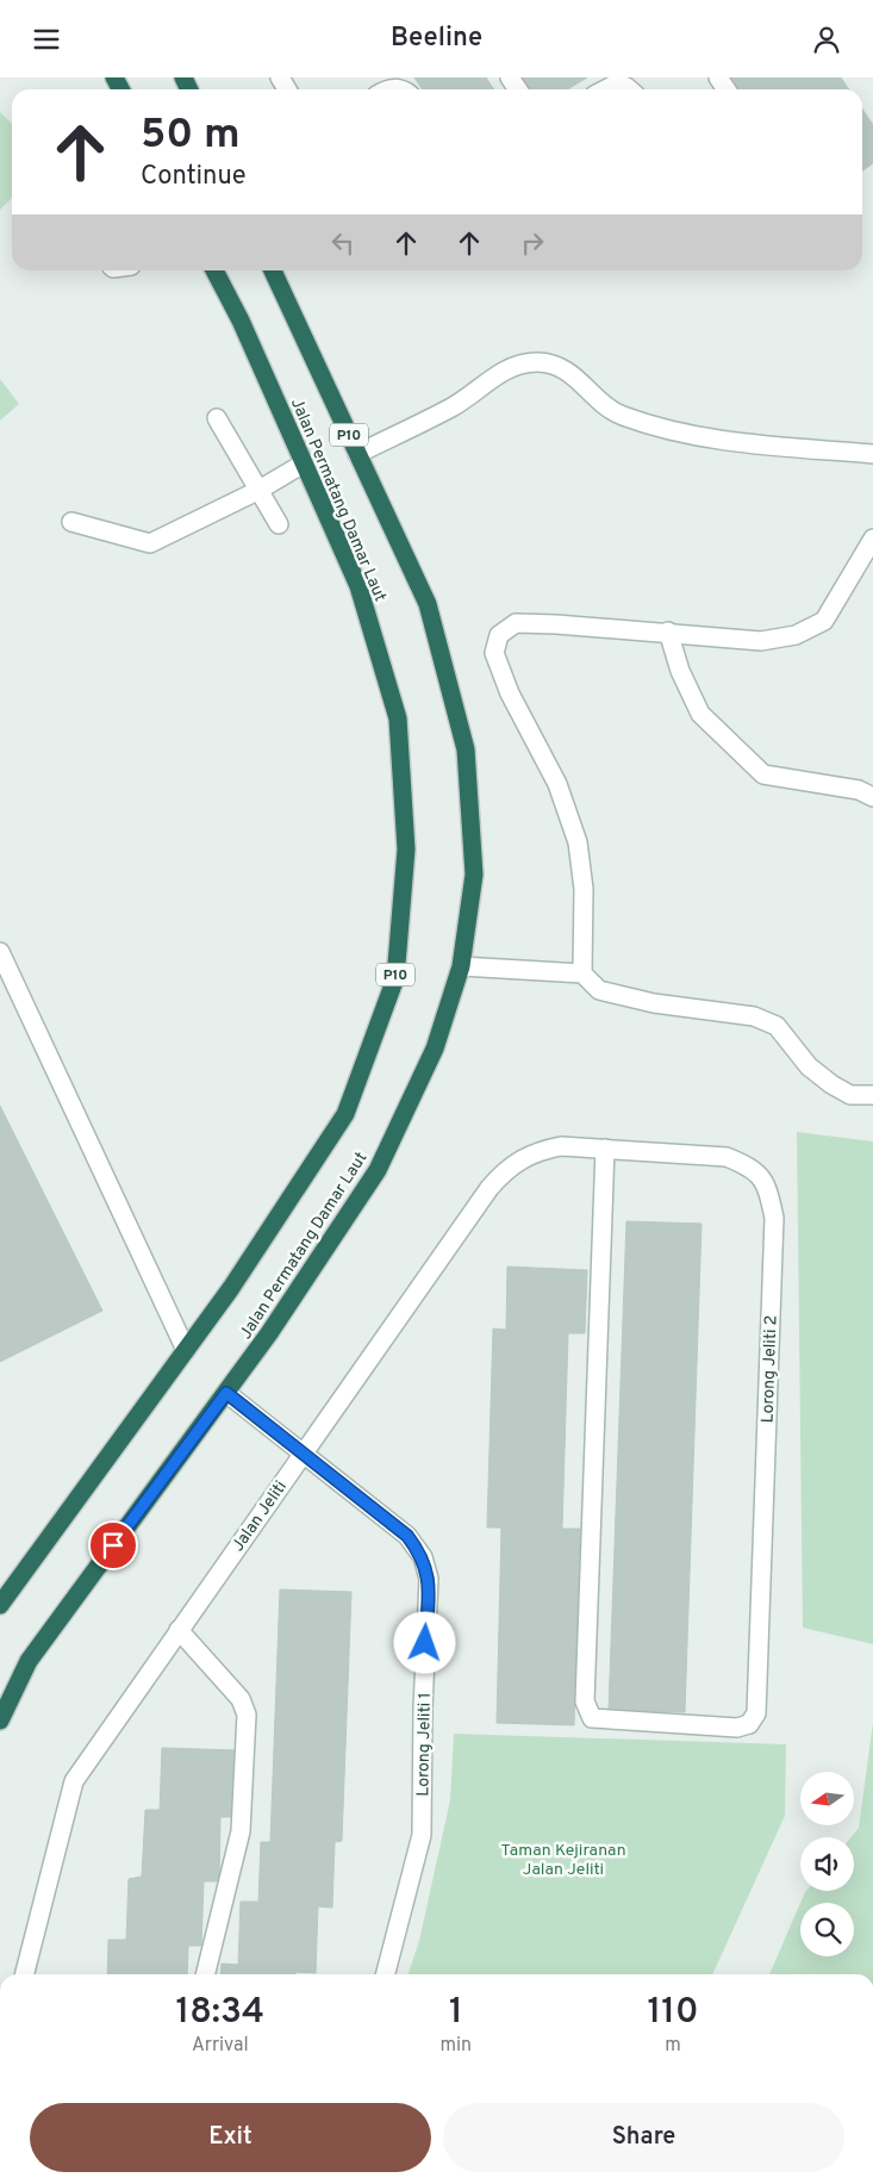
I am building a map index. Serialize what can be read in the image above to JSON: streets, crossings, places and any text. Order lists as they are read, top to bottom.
{
  "streets": {
    "highway": ["P10", "Jalan Permatang Damar Laut"],
    "street": ["Lorong Jeliti 2", "Jalan Jeliti", "Lorong Jeliti 1"]
  },
  "crossings": [
    ["Jalan Permatang Damar Laut", "Lorong Jeliti 1"],
    ["Lorong Jeliti 2", "Jalan Jeliti"],
    ["Jalan Jeliti", "Lorong Jeliti 1"]
  ],
  "parks": ["Taman Kejiranan Jalan Jeliti"],
  "north": "left",
  "page": {
    "header": "Beeline",
    "turn": ["50 m", "Continue"],
    "eta": [
      "18:34",
      "Arrival",
      "1",
      "min",
      "110",
      "m"
    ],
    "buttons": ["Exit", "Share"]
  }
}
